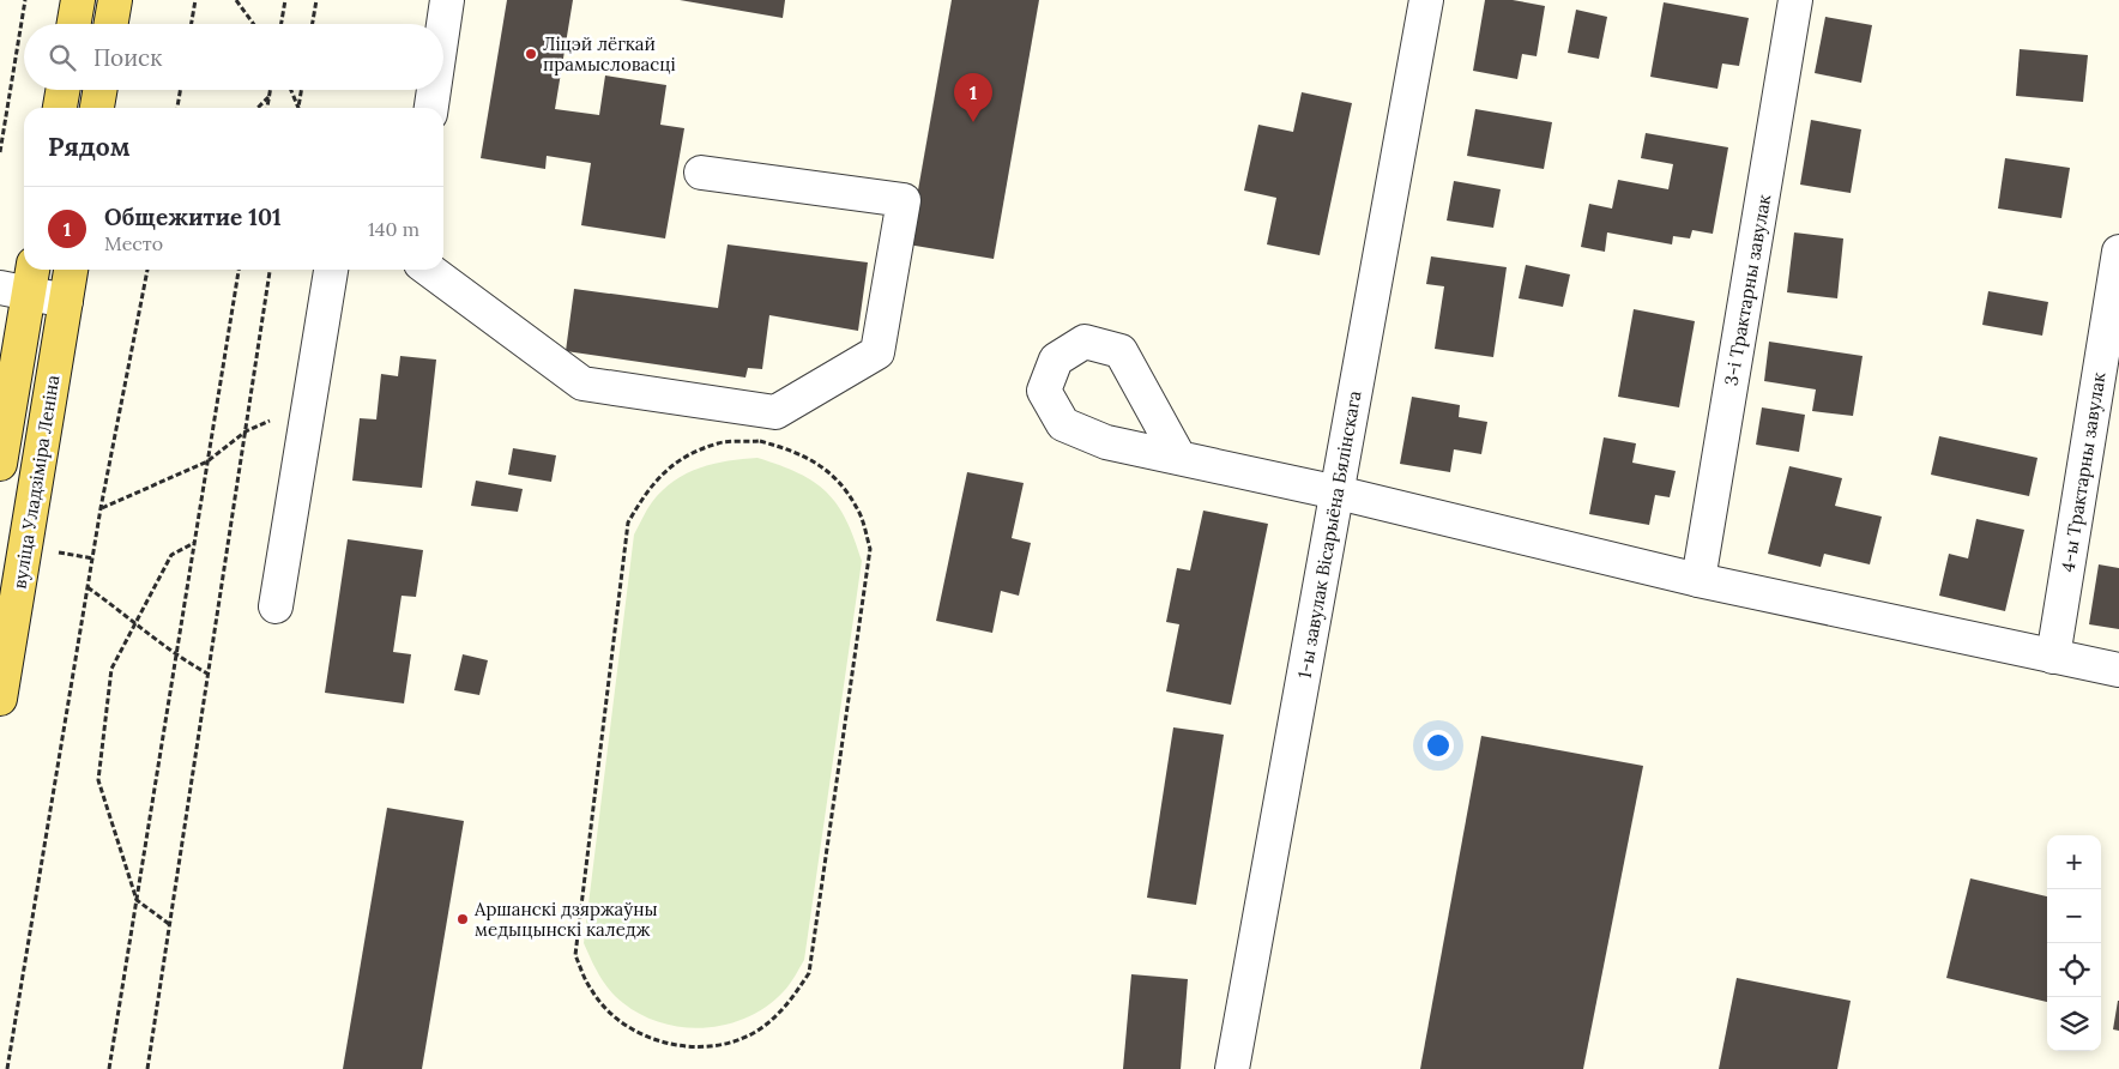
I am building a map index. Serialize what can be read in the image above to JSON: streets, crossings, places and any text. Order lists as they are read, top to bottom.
{
  "streets": {
    "main road": ["вуліца Уладзіміра Леніна"],
    "street": ["3-і Трактарны завулак", "4-ы Трактарны завулак", "1-ы завулак Вісарыёна Бялінскага"]
  },
  "places": ["Ліцэй лёгкай прамысловасці", "Аршанскі дзяржаўны медыцынскі каледж"],
  "page": {
    "search": "Поиск",
    "pins": "1",
    "heading": "Рядом",
    "list": [
      {
        "mark": "1",
        "name": "Общежитие 101",
        "note": "Место",
        "value": "140 m"
      }
    ],
    "map_buttons": ["+", "−"]
  }
}
